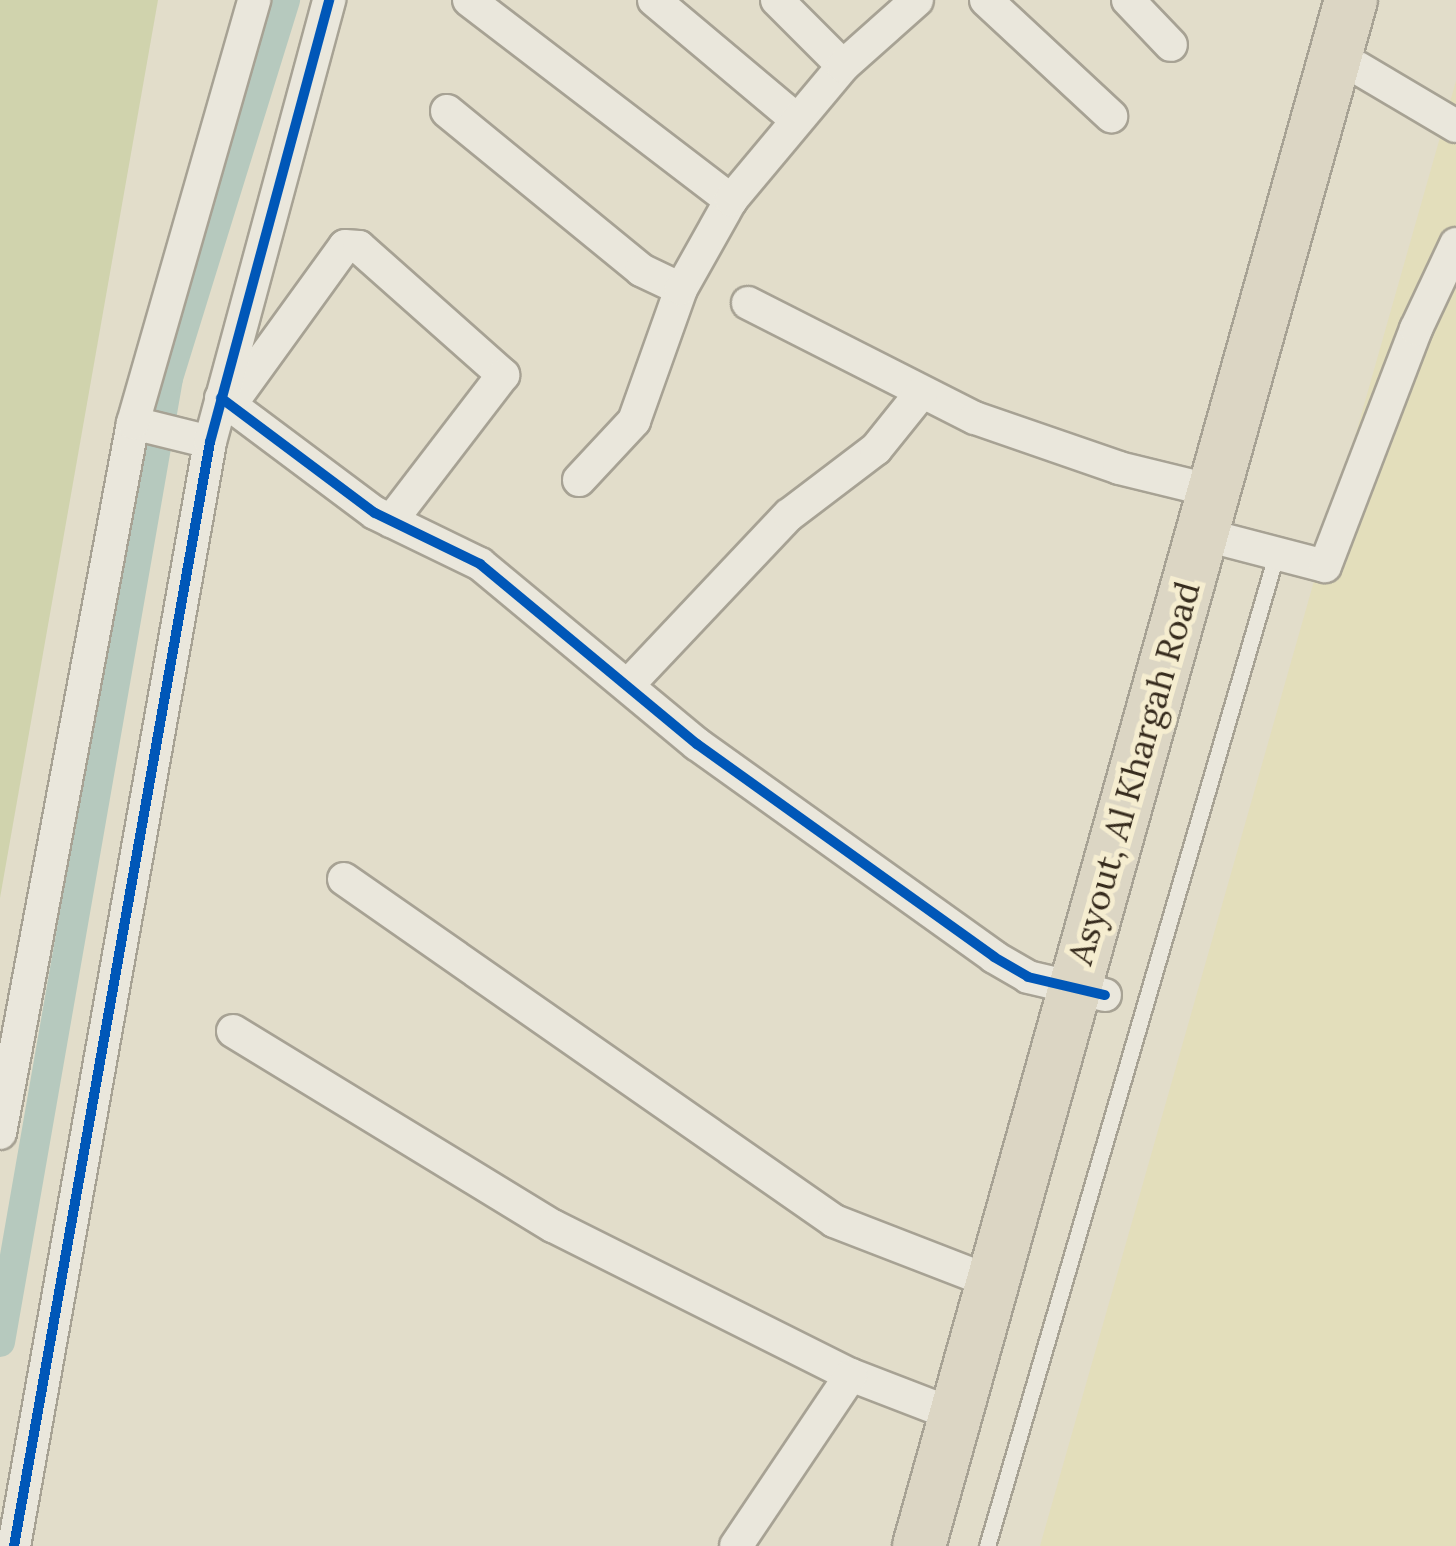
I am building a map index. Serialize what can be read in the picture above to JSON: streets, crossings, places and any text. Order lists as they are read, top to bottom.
{
  "streets": {
    "highway": ["Asyout, Al Khargah Road"]
  }
}
